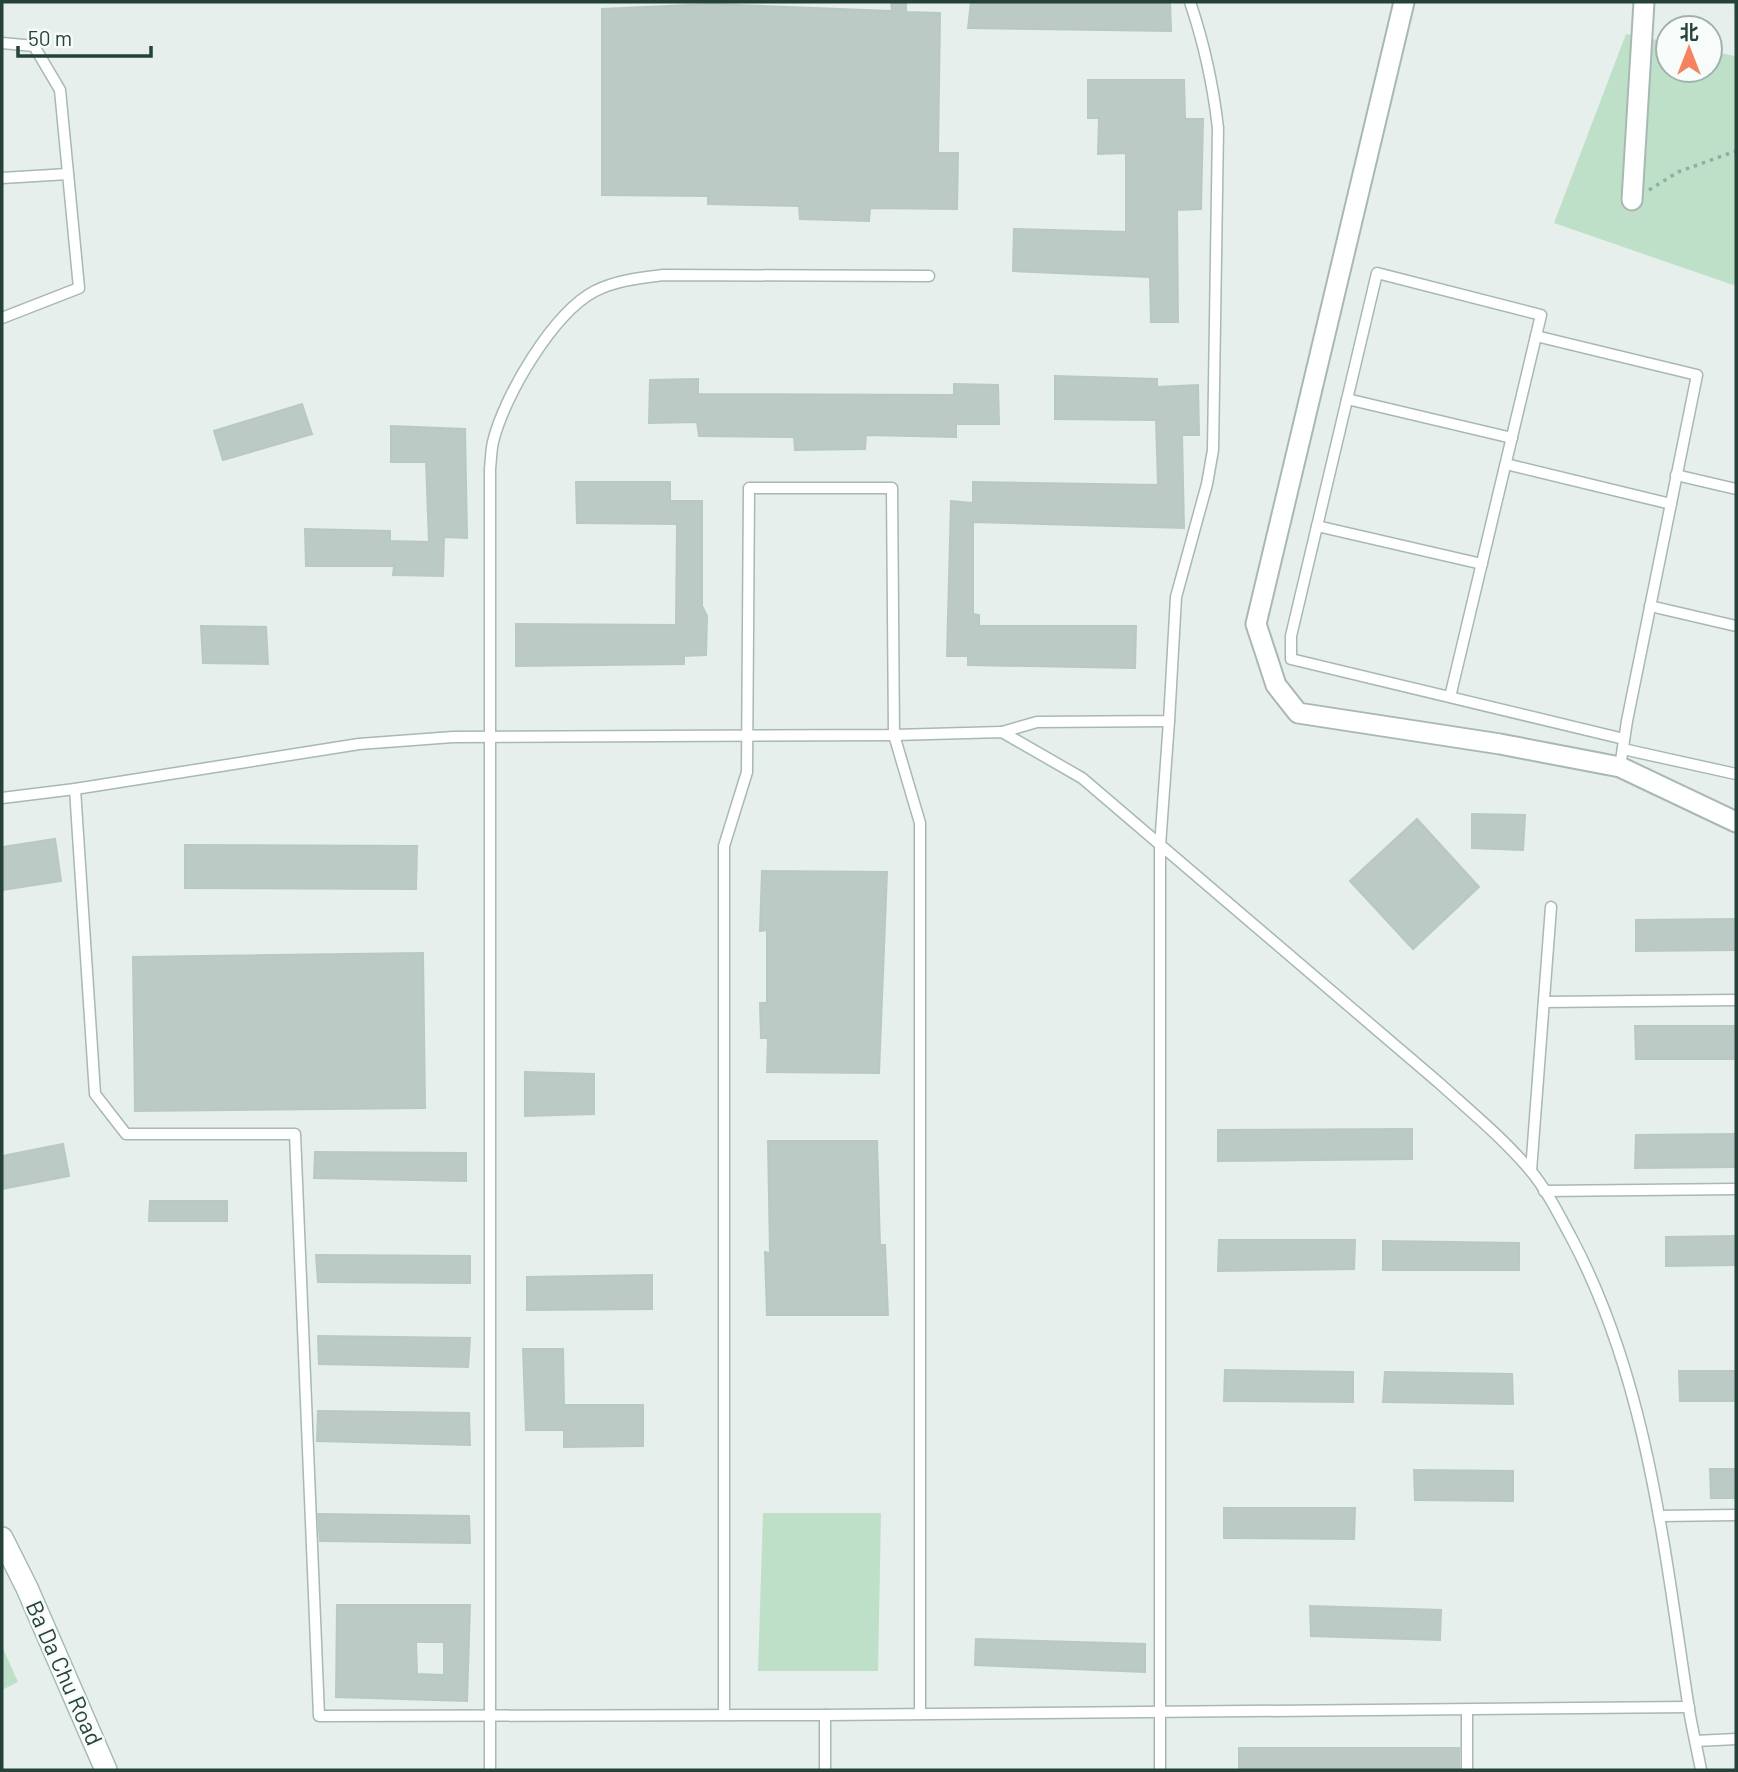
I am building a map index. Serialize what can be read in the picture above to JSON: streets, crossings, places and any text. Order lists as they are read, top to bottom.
{
  "streets": {
    "street": ["Ba Da Chu Road"]
  },
  "scale_bar": "50 m",
  "north": "top"
}
